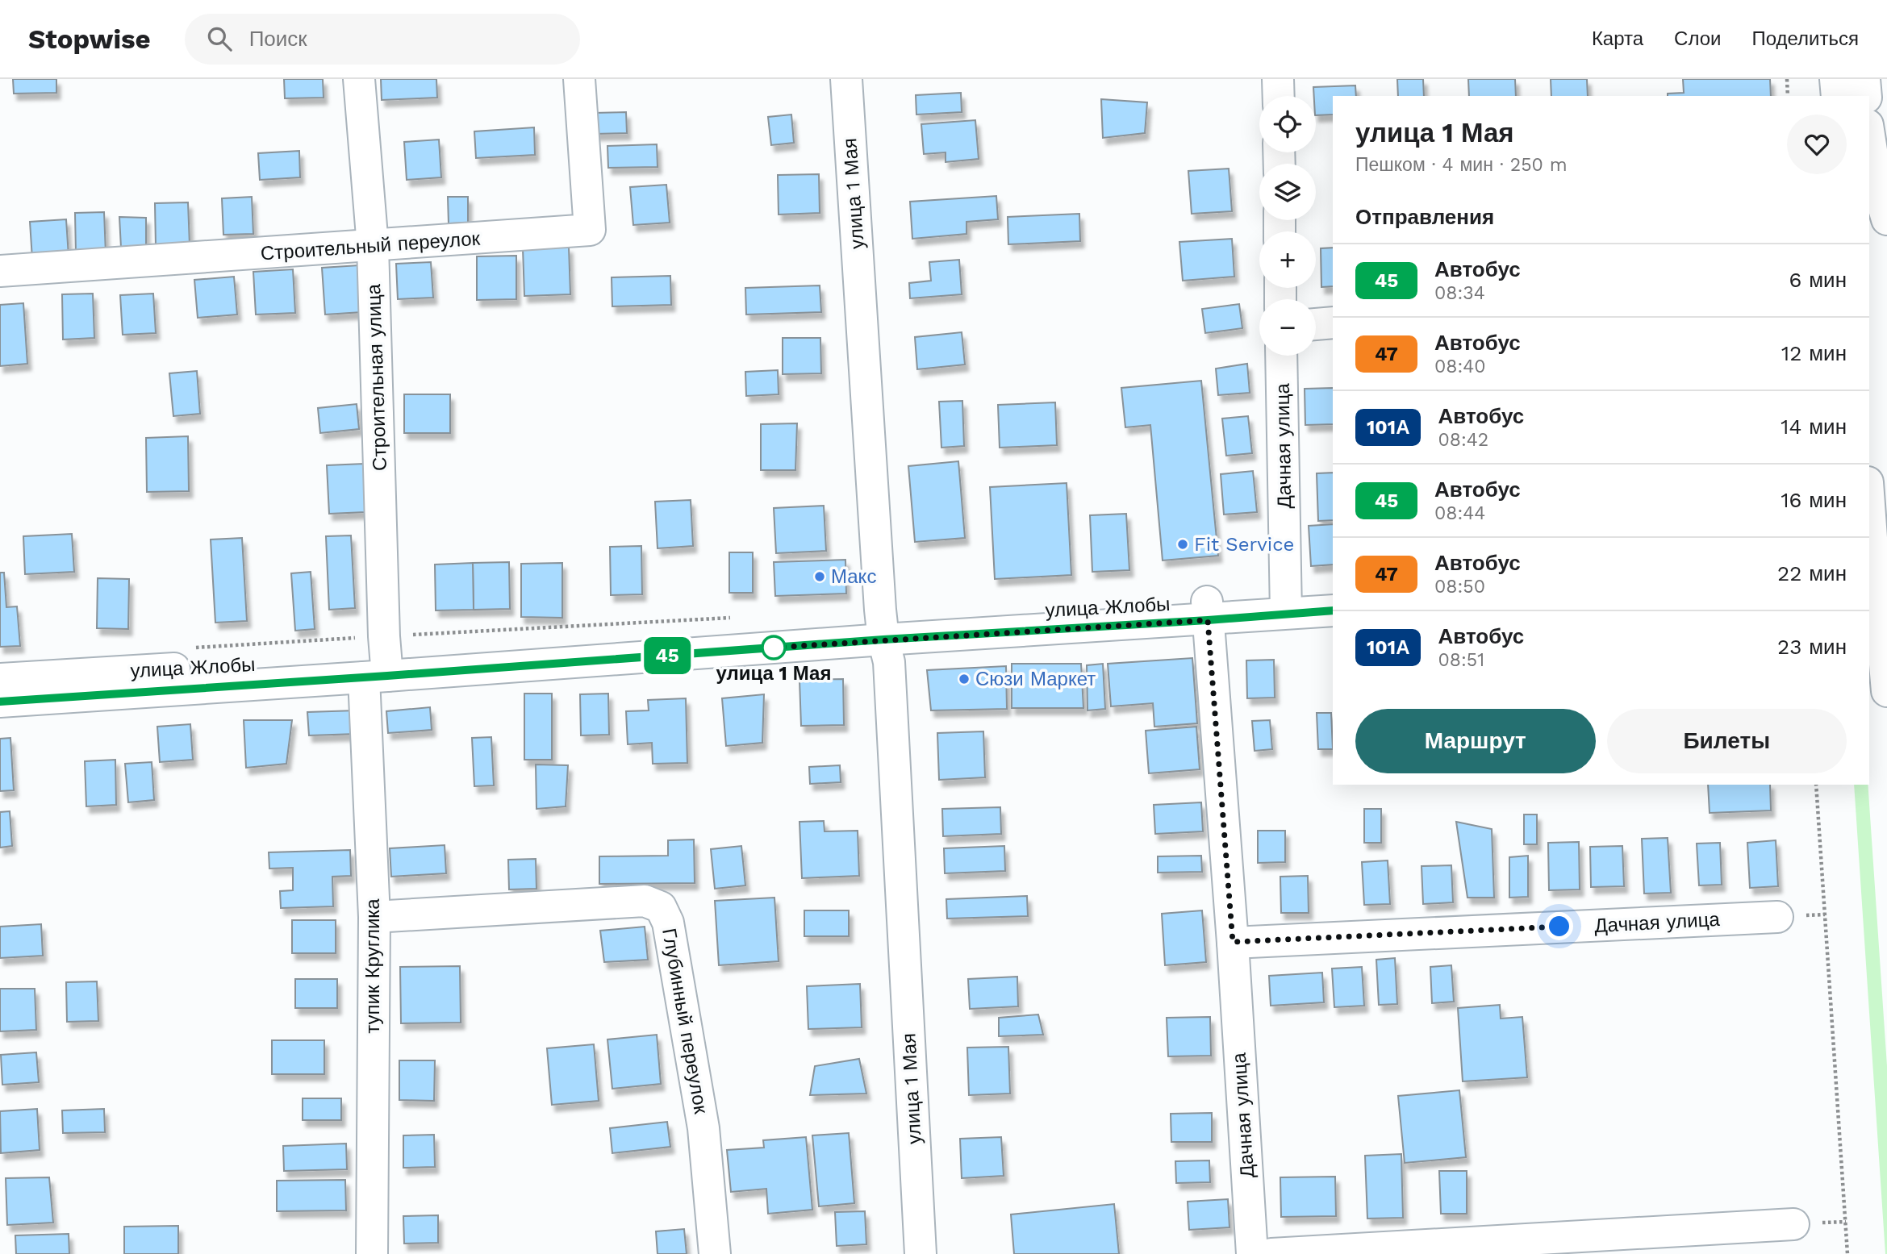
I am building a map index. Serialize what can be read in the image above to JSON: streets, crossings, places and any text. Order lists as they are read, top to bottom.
{
  "streets": {
    "street": [
      "улица 1 Мая",
      "Строительный переулок",
      "Строительная улица",
      "Дачная улица",
      "улица Жлобы",
      "тупик Круглика",
      "Глубинный переулок"
    ]
  },
  "crossings": [
    ["улица 1 Мая", "улица Жлобы"],
    ["Строительный переулок", "Строительная улица"],
    ["Строительная улица", "улица Жлобы"],
    ["Строительная улица", "тупик Круглика"],
    ["Дачная улица", "улица Жлобы"],
    ["улица Жлобы", "тупик Круглика"],
    ["тупик Круглика", "Глубинный переулок"]
  ],
  "places": [
    "Fit Service",
    "Макс",
    "улица 1 Мая",
    "Сюзи Маркет"
  ],
  "lines": ["bus line 45"],
  "page": {
    "header": "Stopwise",
    "search": "Поиск",
    "nav": ["Карта", "Слои", "Поделиться"],
    "on_map": "45",
    "map_buttons": ["+", "−"],
    "heading": [
      ["улица 1 Мая", "Пешком · 4 мин · 250 m"],
      "Отправления"
    ],
    "list": [
      {
        "mark": "45",
        "name": "Автобус",
        "note": "08:34",
        "value": "6 мин"
      },
      {
        "mark": "47",
        "name": "Автобус",
        "note": "08:40",
        "value": "12 мин"
      },
      {
        "mark": "101А",
        "name": "Автобус",
        "note": "08:42",
        "value": "14 мин"
      },
      {
        "mark": "45",
        "name": "Автобус",
        "note": "08:44",
        "value": "16 мин"
      },
      {
        "mark": "47",
        "name": "Автобус",
        "note": "08:50",
        "value": "22 мин"
      },
      {
        "mark": "101А",
        "name": "Автобус",
        "note": "08:51",
        "value": "23 мин"
      }
    ],
    "buttons": ["Маршрут", "Билеты"]
  }
}
